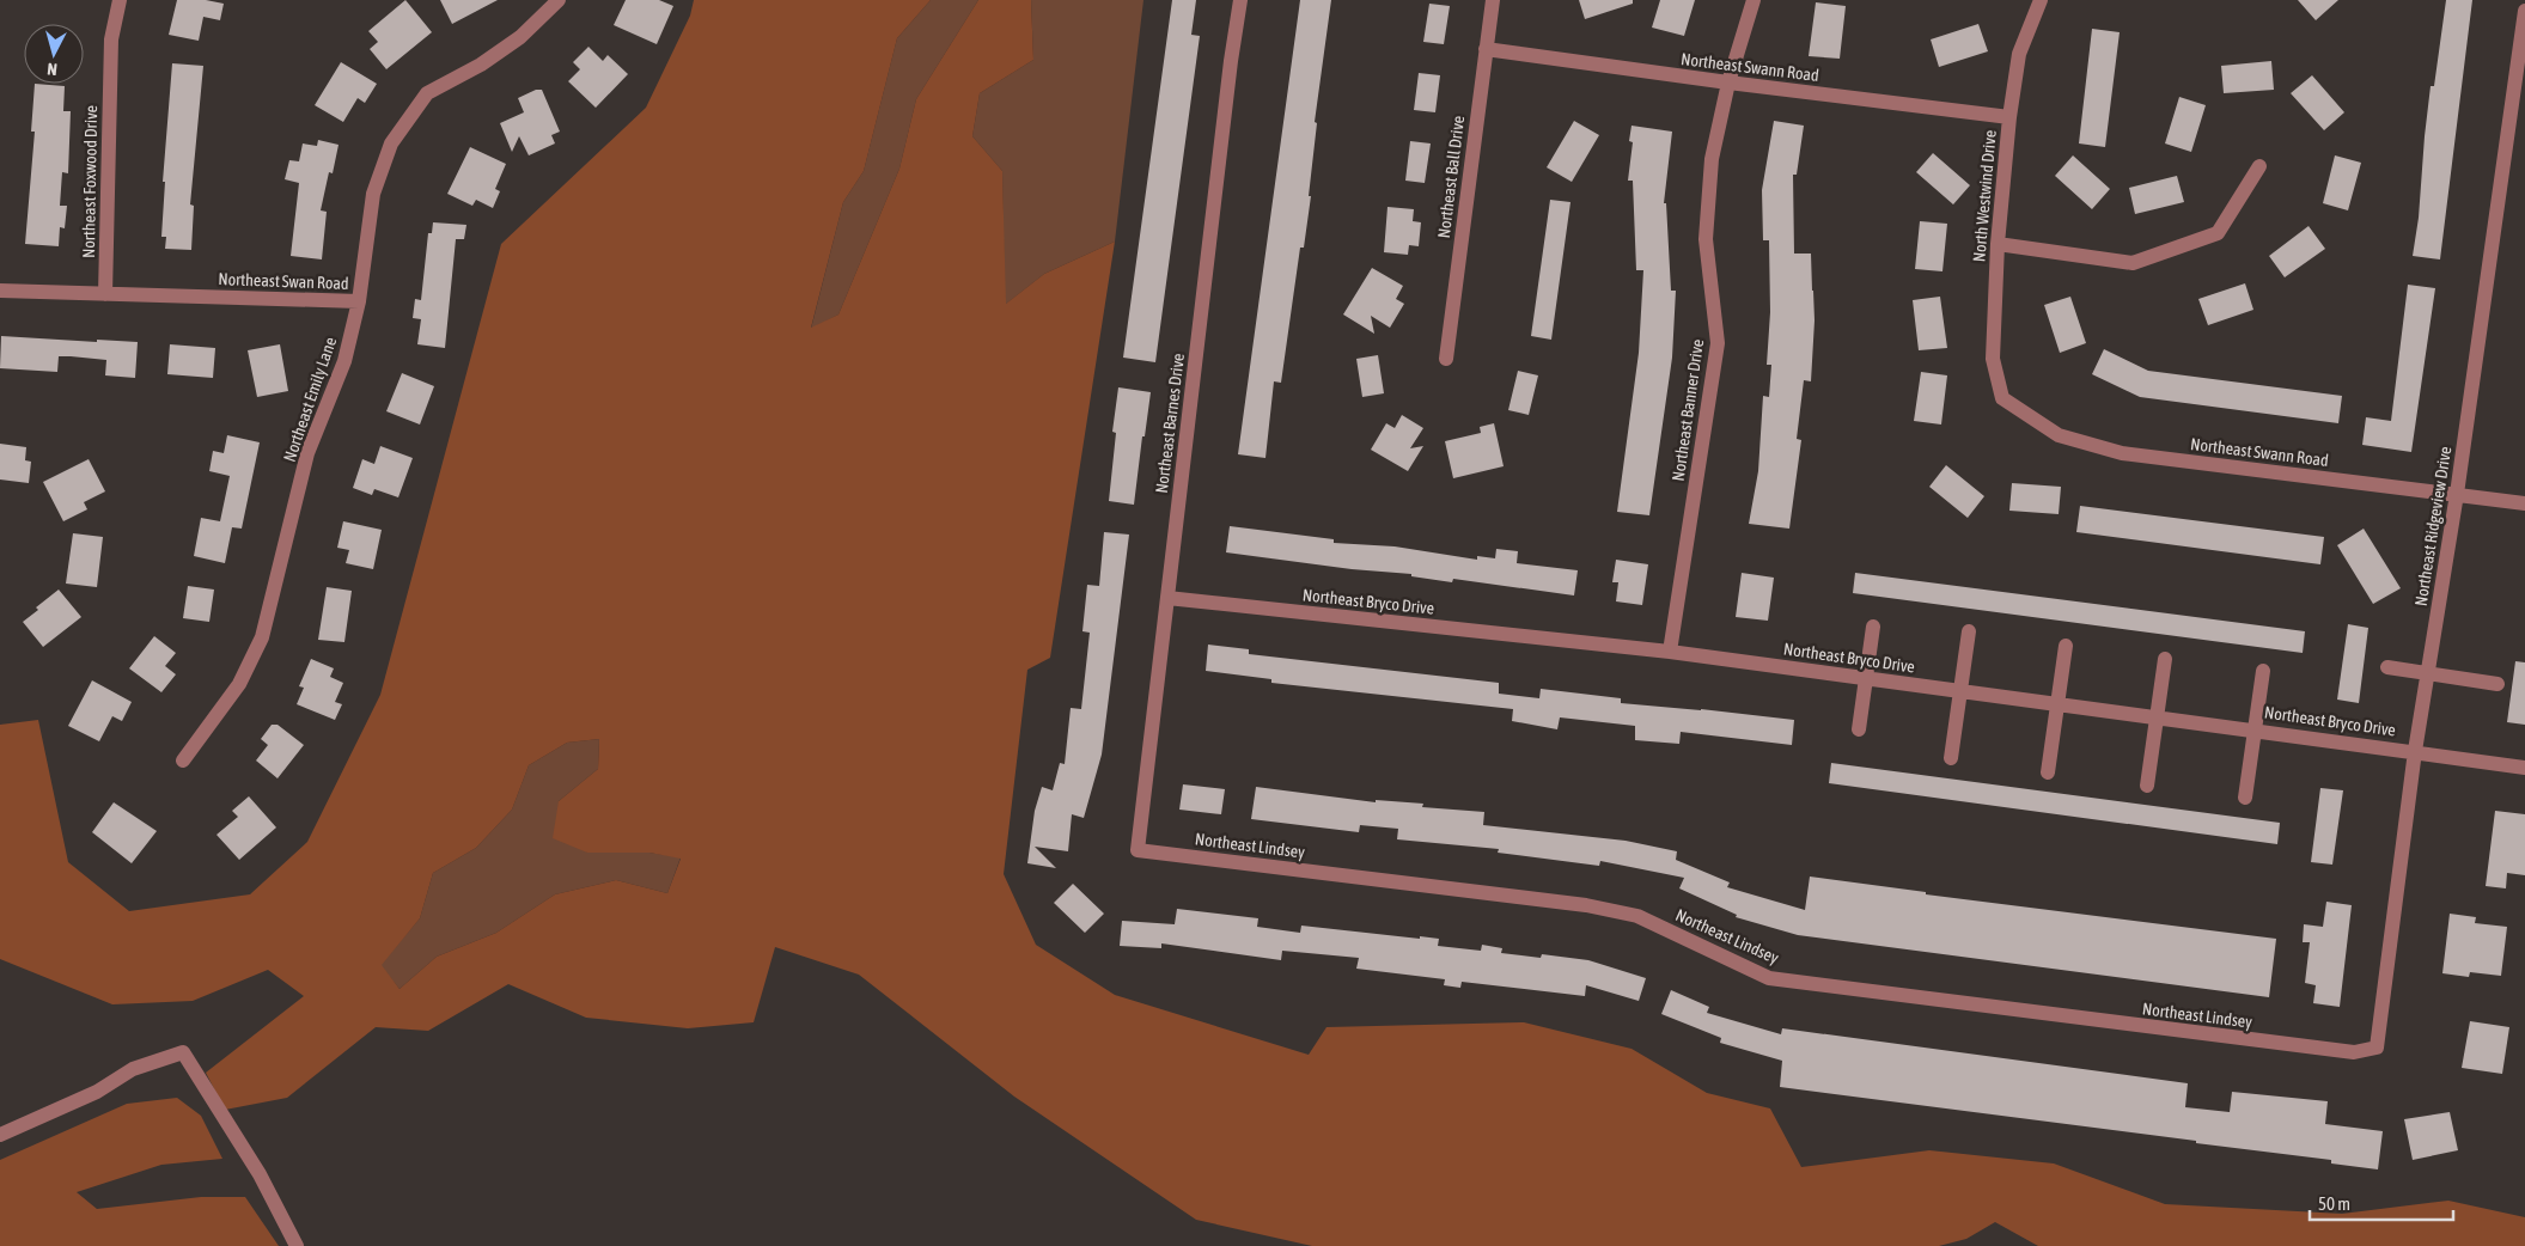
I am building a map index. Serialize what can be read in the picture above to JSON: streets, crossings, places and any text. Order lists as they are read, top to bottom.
{
  "streets": {
    "street": [
      "Northeast Swann Road",
      "Northeast Ball Drive",
      "Northeast Foxwood Drive",
      "North Westwind Drive",
      "Northeast Swan Road",
      "Northeast Emily Lane",
      "Northeast Banner Drive",
      "Northeast Barnes Drive",
      "Northeast Ridgeview Drive",
      "Northeast Bryco Drive",
      "Northeast Lindsey"
    ]
  },
  "crossings": [
    ["Northeast Swann Road", "Northeast Ball Drive"],
    ["Northeast Swann Road", "North Westwind Drive"],
    ["Northeast Swann Road", "Northeast Banner Drive"],
    ["Northeast Swann Road", "Northeast Ridgeview Drive"],
    ["Northeast Foxwood Drive", "Northeast Swan Road"],
    ["Northeast Swan Road", "Northeast Emily Lane"],
    ["Northeast Banner Drive", "Northeast Bryco Drive"],
    ["Northeast Barnes Drive", "Northeast Bryco Drive"],
    ["Northeast Barnes Drive", "Northeast Lindsey"],
    ["Northeast Ridgeview Drive", "Northeast Bryco Drive"],
    ["Northeast Ridgeview Drive", "Northeast Lindsey"]
  ],
  "scale_bar": "50 m",
  "north": "bottom"
}
